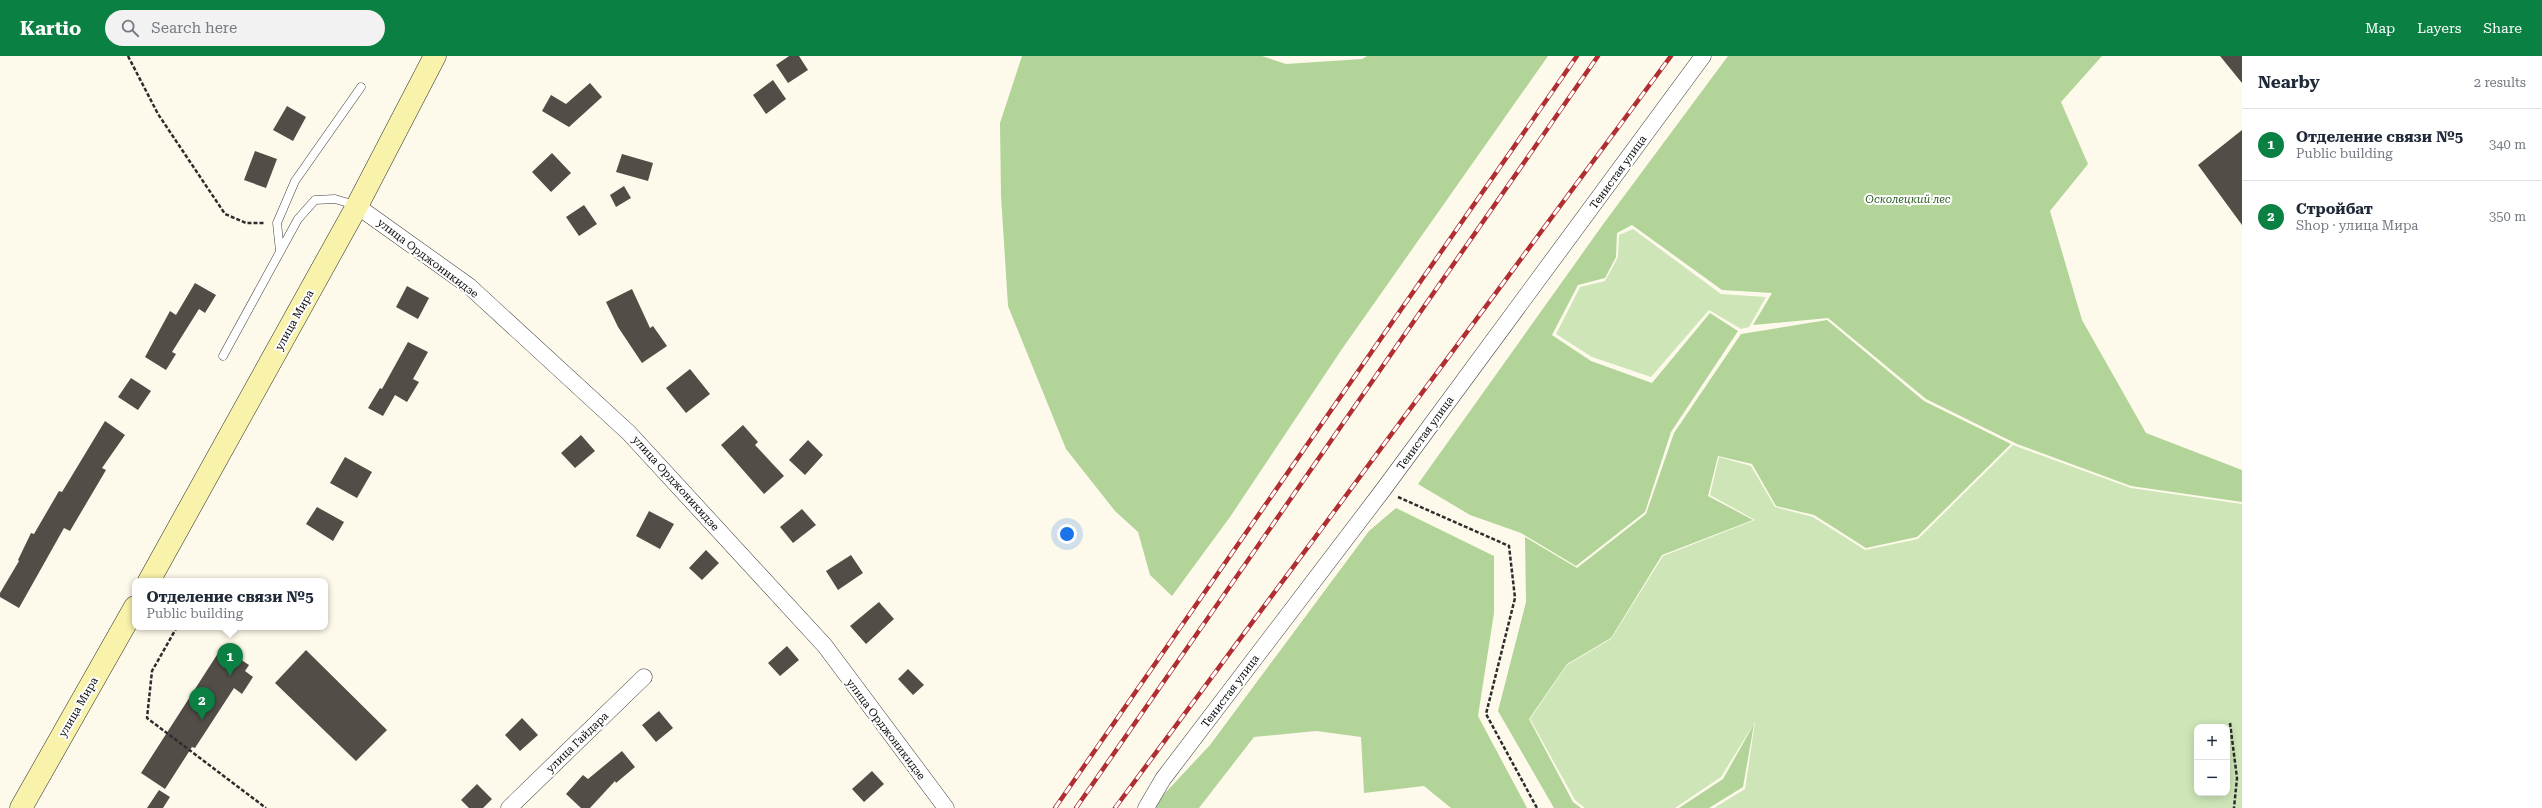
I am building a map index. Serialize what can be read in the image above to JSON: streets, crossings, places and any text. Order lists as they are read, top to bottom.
{
  "streets": {
    "main road": ["улица Мира"],
    "street": ["Тенистая улица", "улица Орджоникидзе", "улица Гайдара"]
  },
  "crossings": [
    ["улица Орджоникидзе", "улица Мира"]
  ],
  "parks": ["Осколецкий лес"],
  "page": {
    "header": "Kartio",
    "search": "Search here",
    "nav": ["Map", "Layers", "Share"],
    "heading": ["Nearby", "2 results"],
    "list": [
      {
        "mark": "1",
        "name": "Отделение связи №5",
        "note": "Public building",
        "value": "340 m"
      },
      {
        "mark": "2",
        "name": "Стройбат",
        "note": "Shop · улица Мира",
        "value": "350 m"
      }
    ],
    "popup": ["Отделение связи №5", "Public building"],
    "pins": ["1", "2"],
    "map_buttons": ["+", "−"]
  }
}
